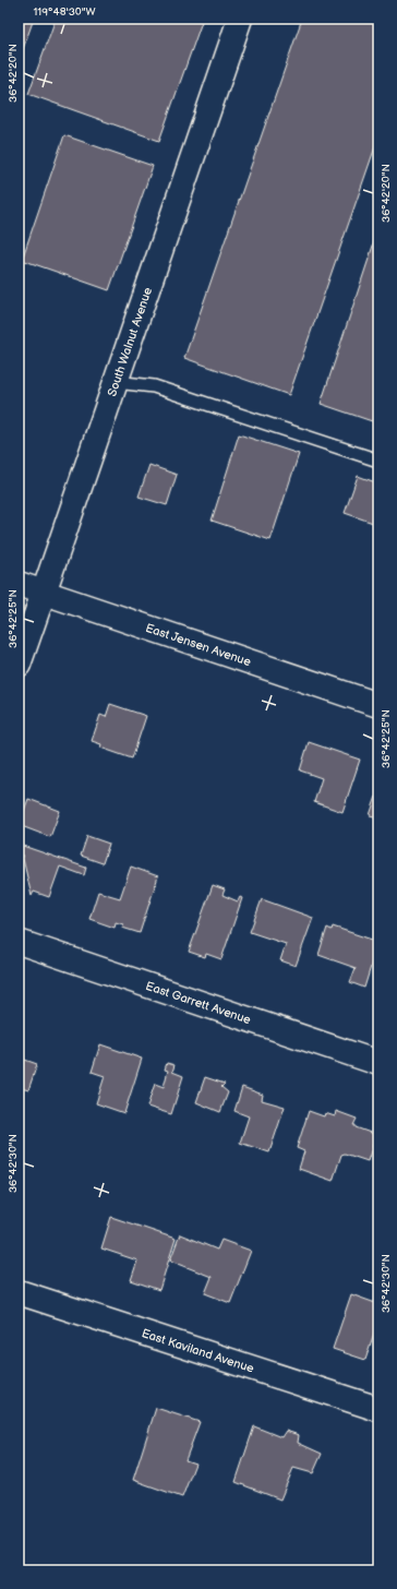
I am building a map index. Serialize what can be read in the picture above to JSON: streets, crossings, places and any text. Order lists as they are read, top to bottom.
{
  "streets": {
    "street": [
      "South Walnut Avenue",
      "East Jensen Avenue",
      "East Garrett Avenue",
      "East Kaviland Avenue"
    ]
  },
  "crossings": [
    ["South Walnut Avenue", "East Jensen Avenue"]
  ],
  "coordinates": [
    "119°48'30\"W",
    "36°42'20\"N",
    "36°42'25\"N",
    "36°42'30\"N"
  ]
}
